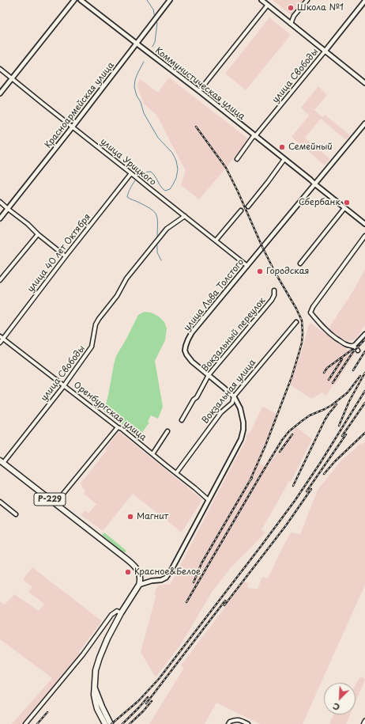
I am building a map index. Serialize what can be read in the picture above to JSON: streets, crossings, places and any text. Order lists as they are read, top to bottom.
{
  "streets": {
    "highway": ["Р-229"],
    "street": [
      "улица Свободы",
      "Коммунистическая улица",
      "Красноармейская улица",
      "улица Урицкого",
      "улица 40 лет Октября",
      "улица Льва Толстого",
      "Вокзальный переулок",
      "Вокзальная улица",
      "Оренбургская улица"
    ]
  },
  "crossings": [
    ["улица Свободы", "Коммунистическая улица"],
    ["улица Свободы", "улица Урицкого"],
    ["улица Свободы", "Оренбургская улица"],
    ["улица Свободы", "Р-229"],
    ["Коммунистическая улица", "Красноармейская улица"],
    ["Коммунистическая улица", "улица Льва Толстого"],
    ["Красноармейская улица", "улица Урицкого"],
    ["улица Урицкого", "улица 40 лет Октября"],
    ["улица Урицкого", "улица Льва Толстого"],
    ["улица 40 лет Октября", "Оренбургская улица"],
    ["улица Льва Толстого", "Вокзальный переулок"],
    ["улица Льва Толстого", "Вокзальная улица"],
    ["улица Льва Толстого", "Оренбургская улица"],
    ["улица Льва Толстого", "Р-229"],
    ["Вокзальная улица", "Оренбургская улица"]
  ],
  "places": [
    "Школа №1",
    "Семейный",
    "Сбербанк",
    "Городская",
    "Магнит",
    "Красное&Белое"
  ],
  "north": "bottom left"
}
